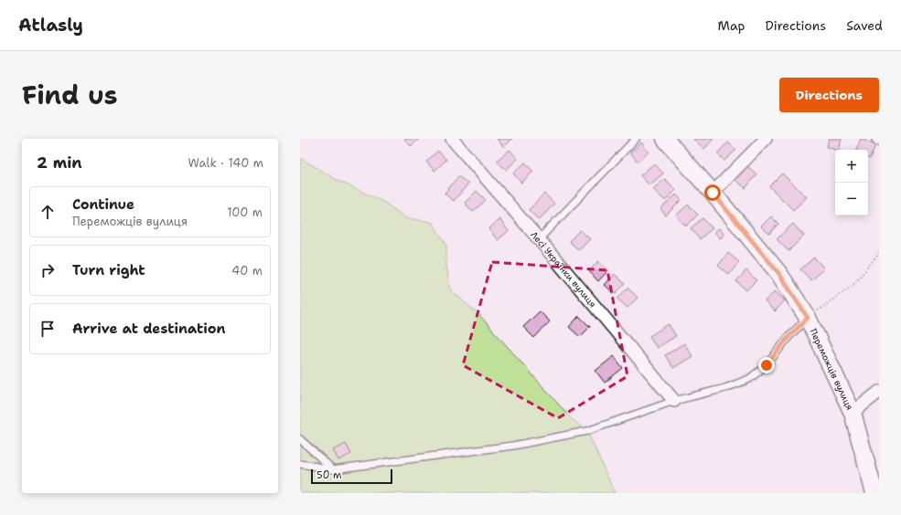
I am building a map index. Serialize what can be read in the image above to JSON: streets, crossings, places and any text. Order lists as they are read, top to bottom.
{
  "streets": {
    "main road": ["Переможців вулиця"],
    "street": ["Лесі Українки вулиця"]
  },
  "scale_bar": "50 m",
  "page": {
    "header": "Atlasly",
    "nav": ["Map", "Directions", "Saved"],
    "title": "Find us",
    "buttons": "Directions",
    "heading": ["2 min", "Walk · 140 m"],
    "map_buttons": ["+", "−"],
    "list": [
      ["Continue", "Переможців вулиця", "100 m"],
      ["Turn right", "40 m"],
      "Arrive at destination"
    ],
    "scale": "50 m"
  }
}
